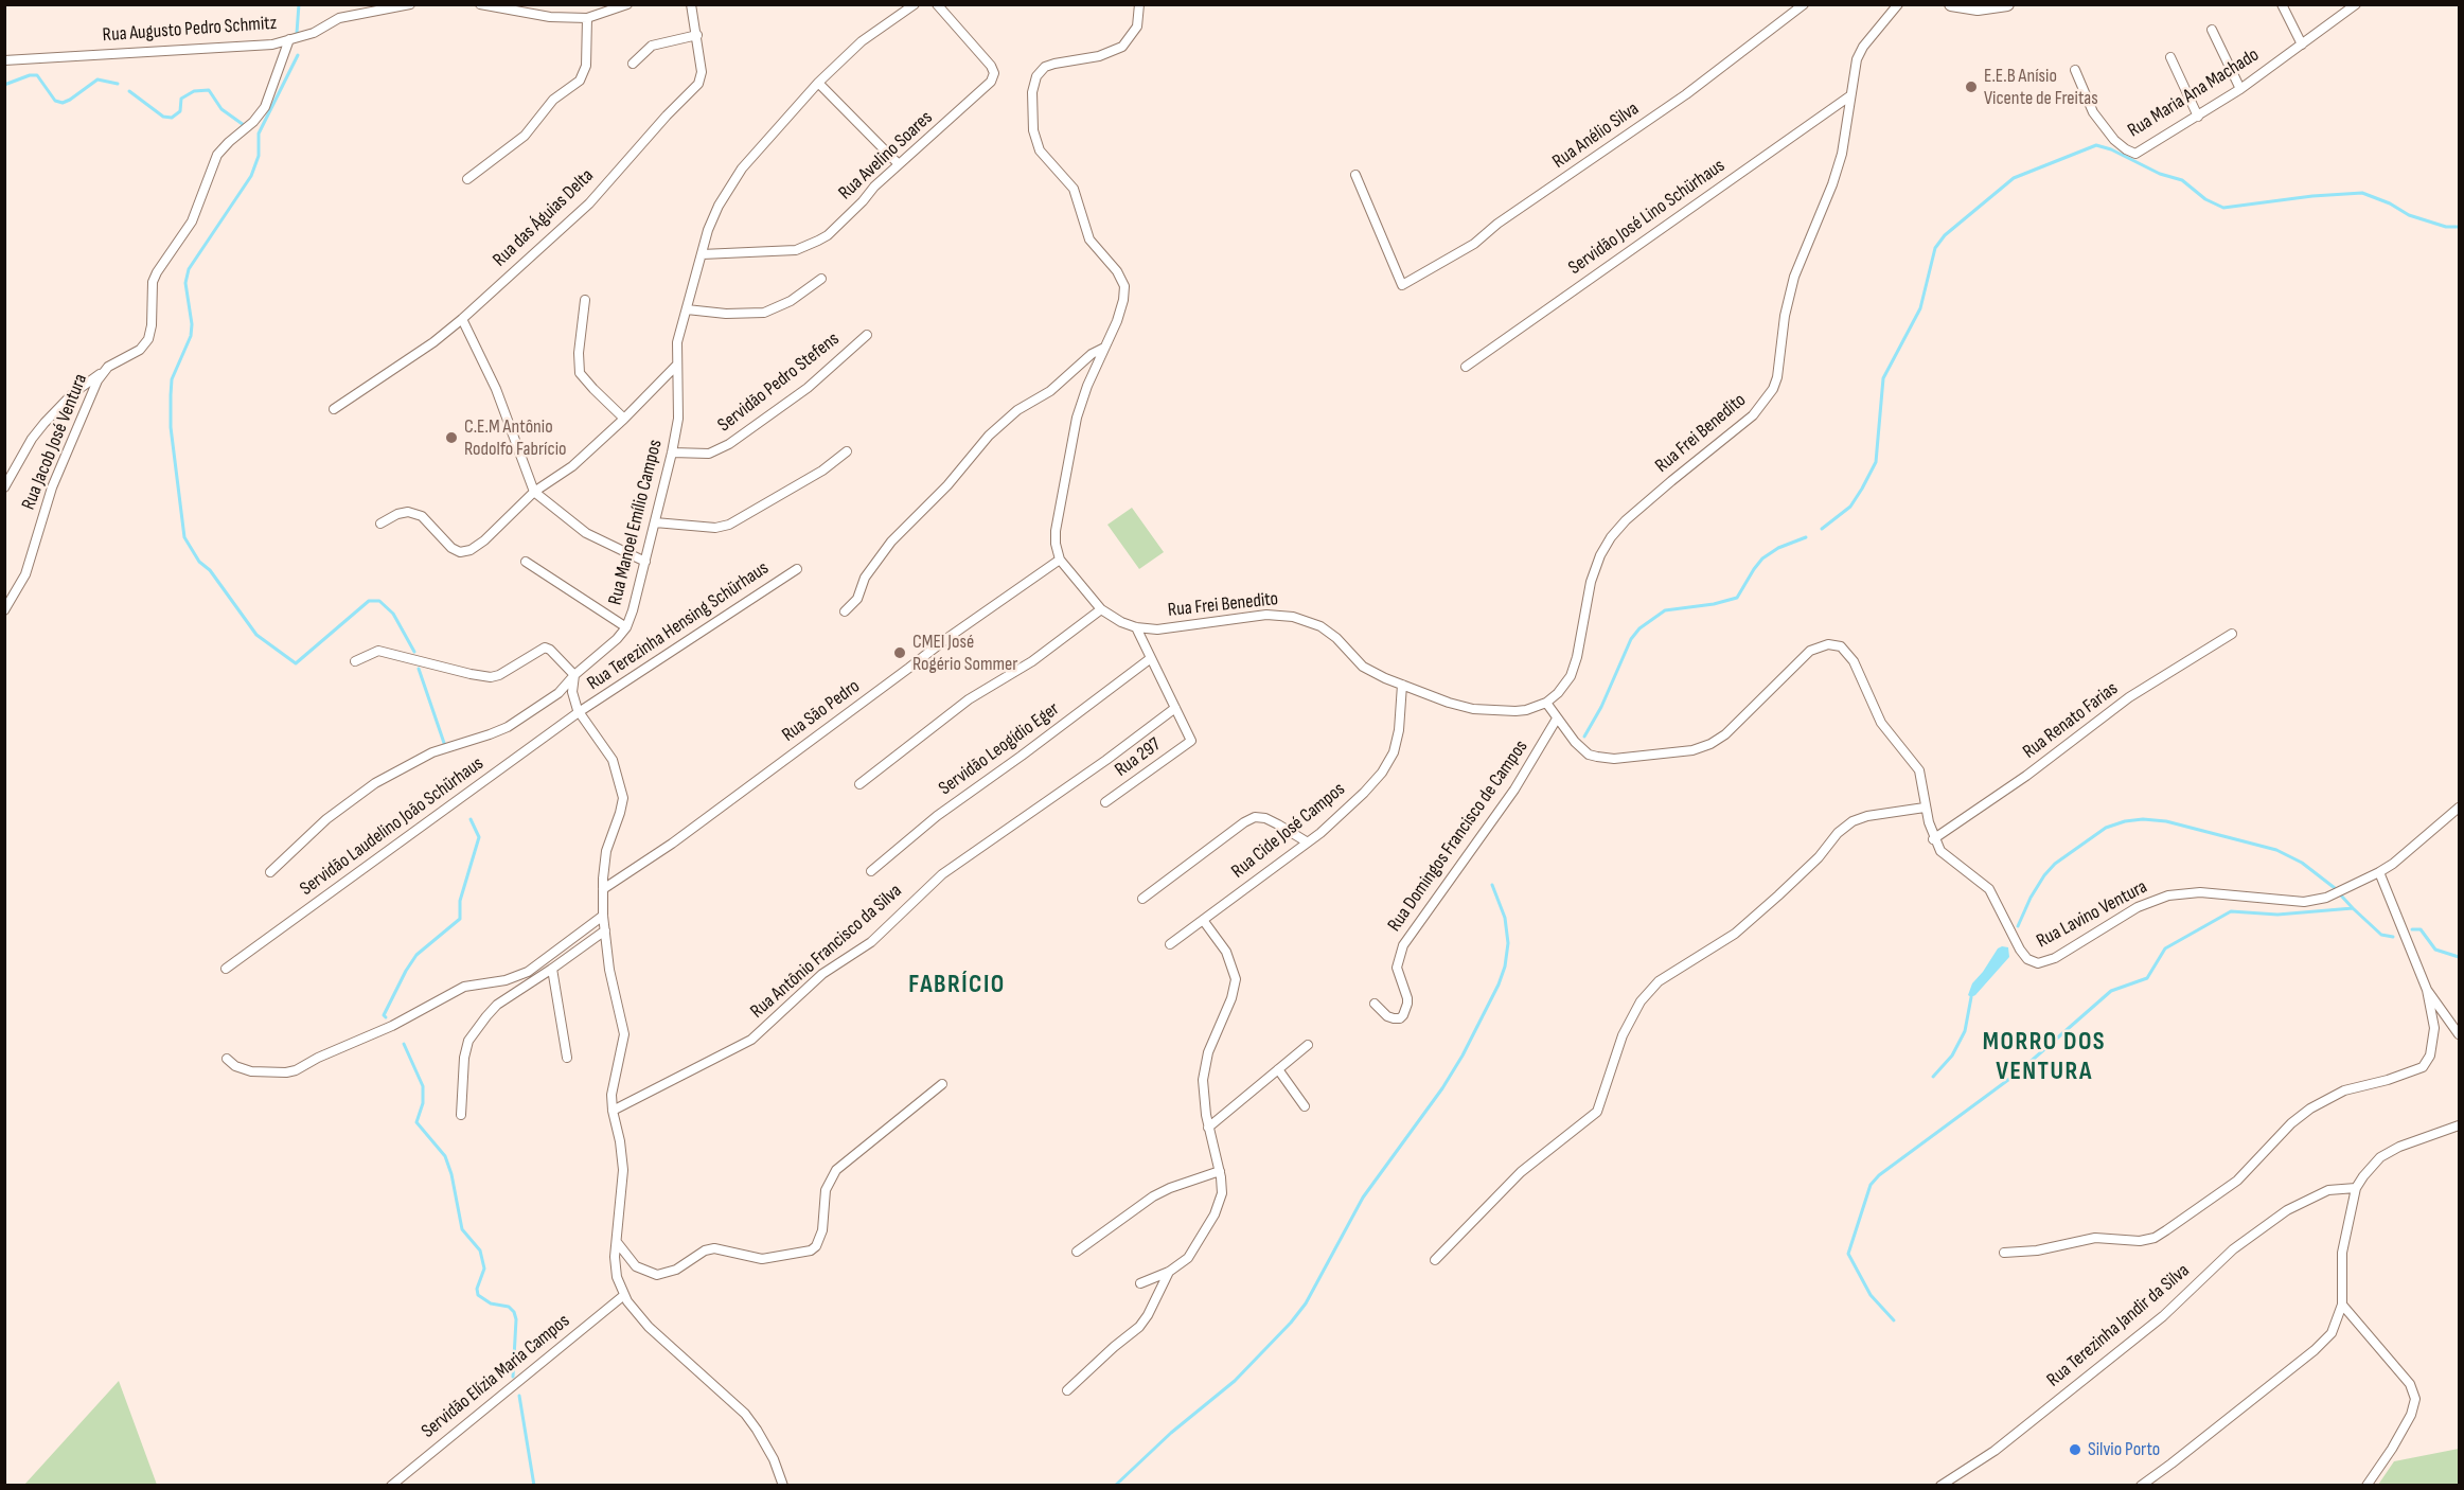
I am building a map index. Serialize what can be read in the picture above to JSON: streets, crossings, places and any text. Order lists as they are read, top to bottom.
{
  "streets": {
    "street": [
      "Rua Augusto Pedro Schmitz",
      "Rua Maria Ana Machado",
      "Rua Anélio Silva",
      "Rua Avelino Soares",
      "Servidão José Lino Schürhaus",
      "Rua das Águias Delta",
      "Servidão Pedro Stefens",
      "Rua Frei Benedito",
      "Rua Jacob José Ventura",
      "Rua Manoel Emílio Campos",
      "Rua Terezinha Hensing Schürhaus",
      "Rua São Pedro",
      "Rua Renato Farias",
      "Servidão Leogídio Eger",
      "Rua 297",
      "Servidão Laudelino João Schürhaus",
      "Rua Cide José Campos",
      "Rua Domingos Francisco de Campos",
      "Rua Lavino Ventura",
      "Rua Antônio Francisco da Silva",
      "Rua Terezinha Jandir da Silva",
      "Servidão Elízia Maria Campos"
    ]
  },
  "crossings": [
    ["Rua Augusto Pedro Schmitz", "Rua Jacob José Ventura"],
    ["Rua Avelino Soares", "Rua Manoel Emílio Campos"],
    ["Servidão José Lino Schürhaus", "Rua Frei Benedito"],
    ["Servidão Pedro Stefens", "Rua Manoel Emílio Campos"],
    ["Rua Frei Benedito", "Rua São Pedro"],
    ["Rua Frei Benedito", "Rua Cide José Campos"],
    ["Rua Frei Benedito", "Rua Lavino Ventura"],
    ["Rua Terezinha Hensing Schürhaus", "Servidão Laudelino João Schürhaus"],
    ["Rua Renato Farias", "Rua Lavino Ventura"],
    ["Rua 297", "Rua Antônio Francisco da Silva"],
    ["Rua Domingos Francisco de Campos", "Rua Lavino Ventura"]
  ],
  "districts": ["FABRÍCIO", "MORRO DOS VENTURA"],
  "places": [
    "E.E.B Anísio Vicente de Freitas",
    "C.E.M Antônio Rodolfo Fabrício",
    "CMEI José Rogério Sommer",
    "Silvio Porto"
  ]
}
